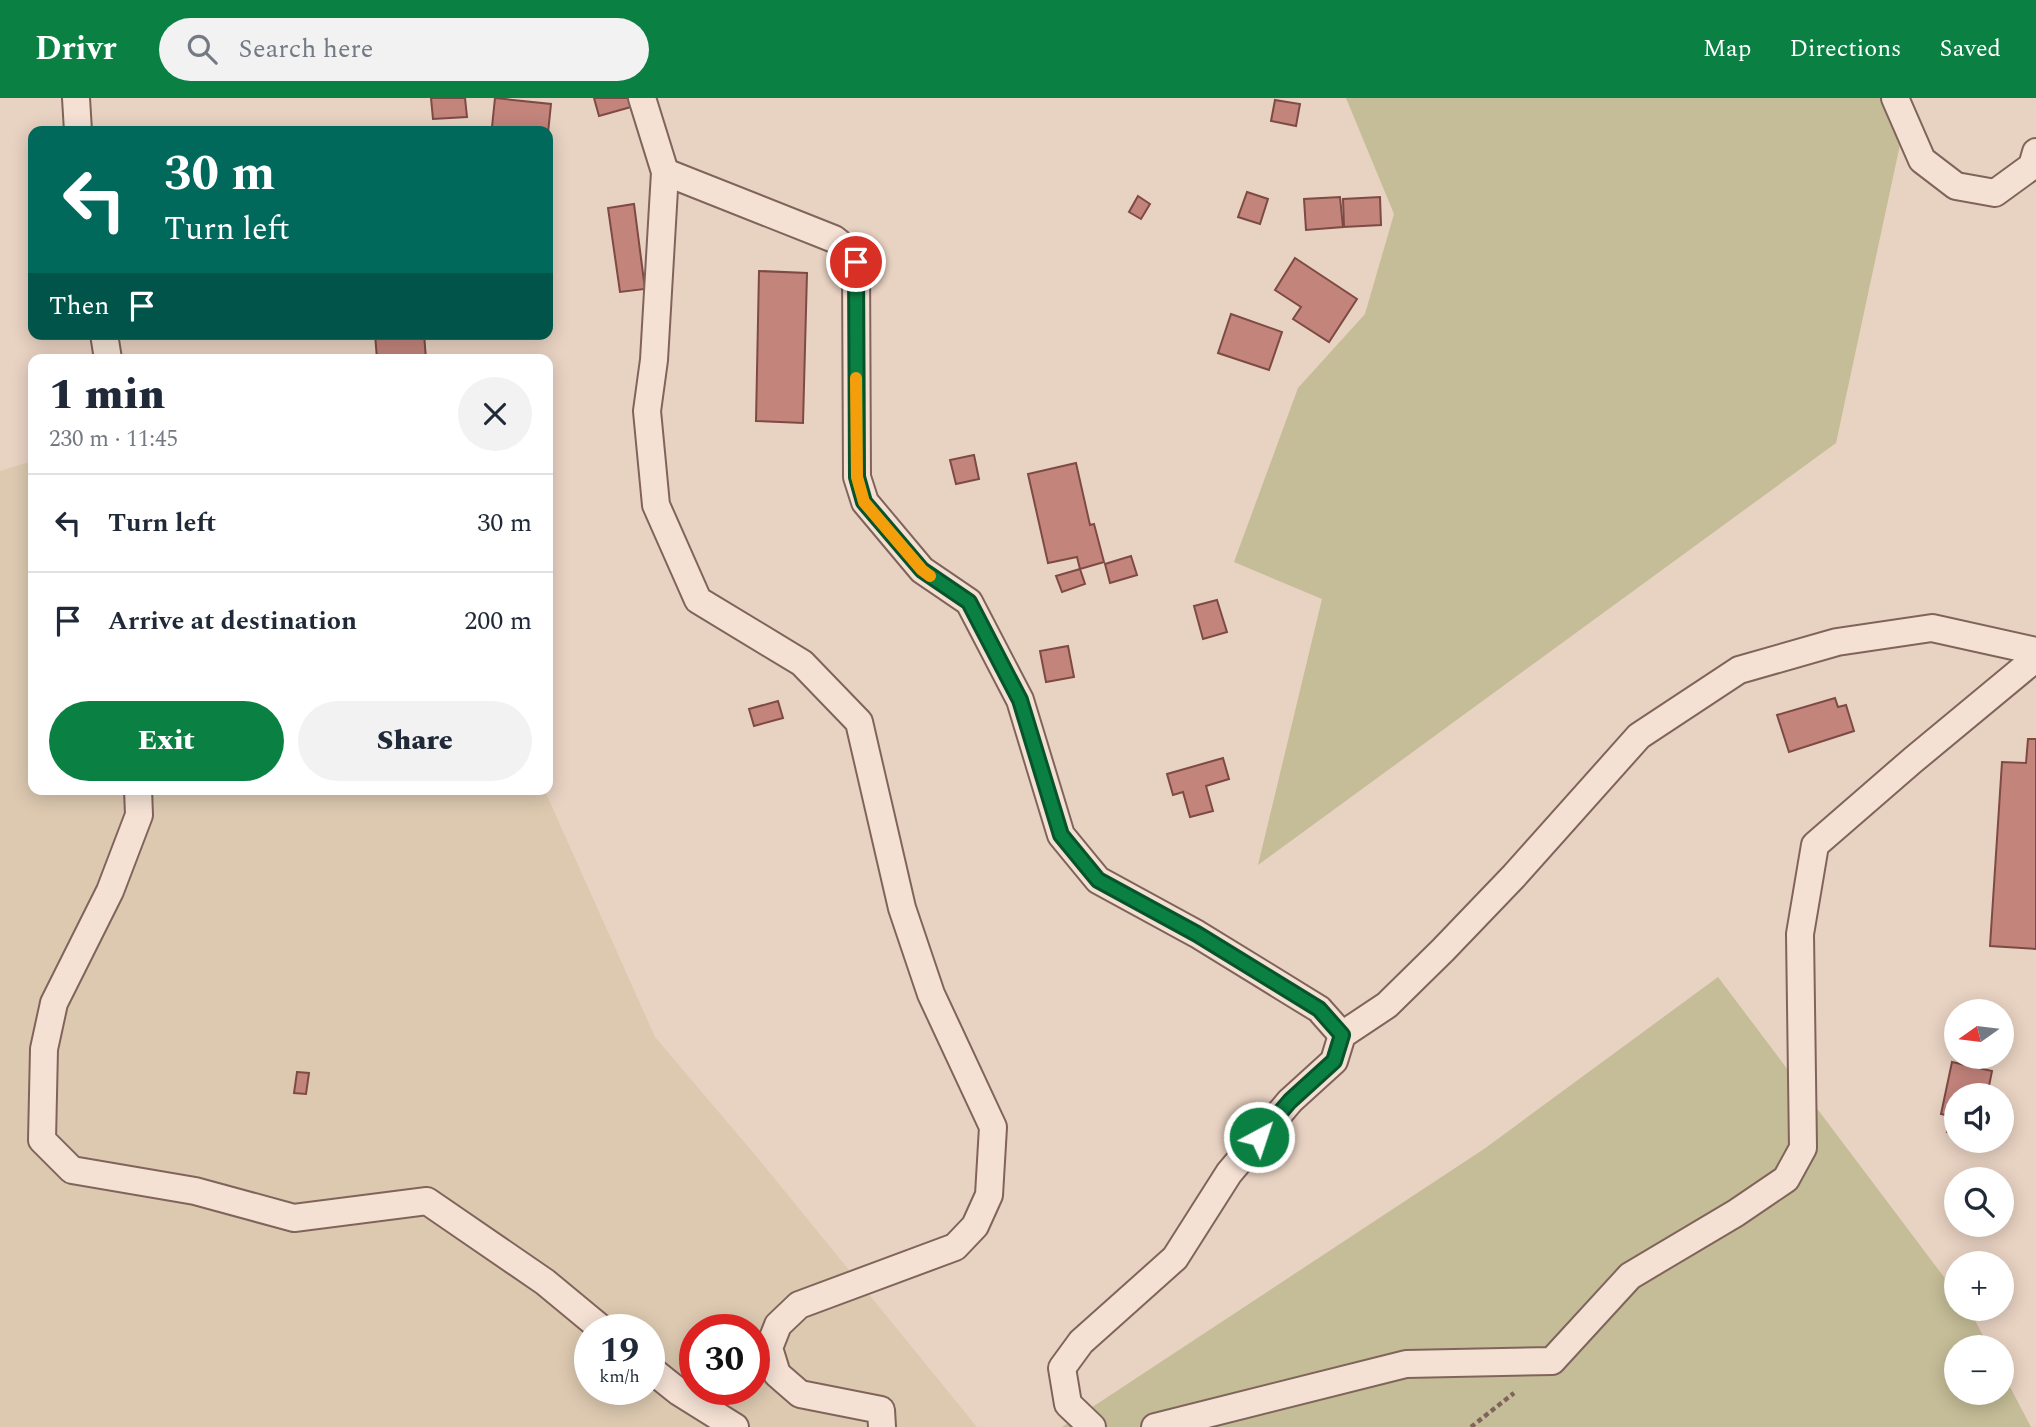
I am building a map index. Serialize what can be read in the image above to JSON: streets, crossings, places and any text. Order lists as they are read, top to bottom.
{
  "north": "left",
  "page": {
    "header": "Drivr",
    "search": "Search here",
    "nav": ["Map", "Directions", "Saved"],
    "turn": ["30 m", "Turn left"],
    "then": "Then",
    "heading": ["1 min", "230 m · 11:45"],
    "list": [
      {
        "name": "Turn left",
        "value": "30 m"
      },
      {
        "name": "Arrive at destination",
        "value": "200 m"
      }
    ],
    "buttons": ["Exit", "Share"],
    "map_buttons": ["+", "−"],
    "speed": "19 km/h",
    "limit": "30"
  }
}
